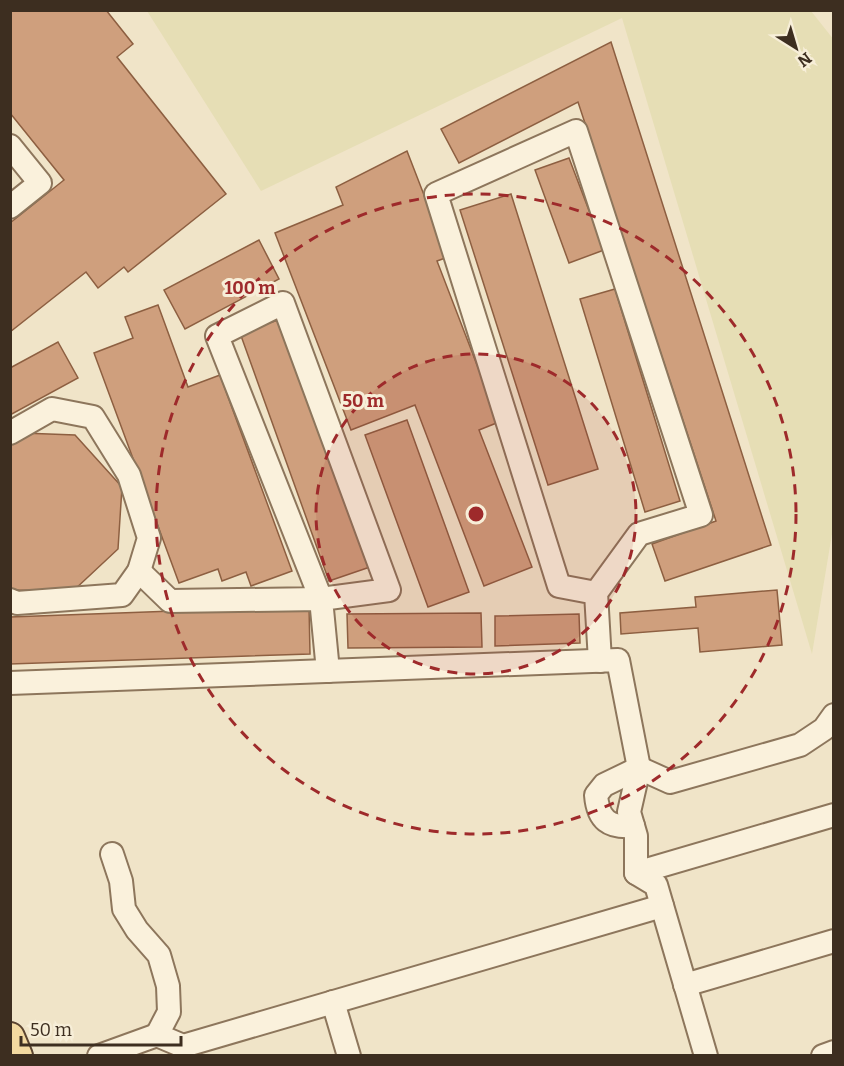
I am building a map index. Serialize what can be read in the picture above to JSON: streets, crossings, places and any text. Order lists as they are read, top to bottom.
{
  "scale_bar": "50 m",
  "north": "bottom right",
  "rings": ["100 m", "50 m"]
}
